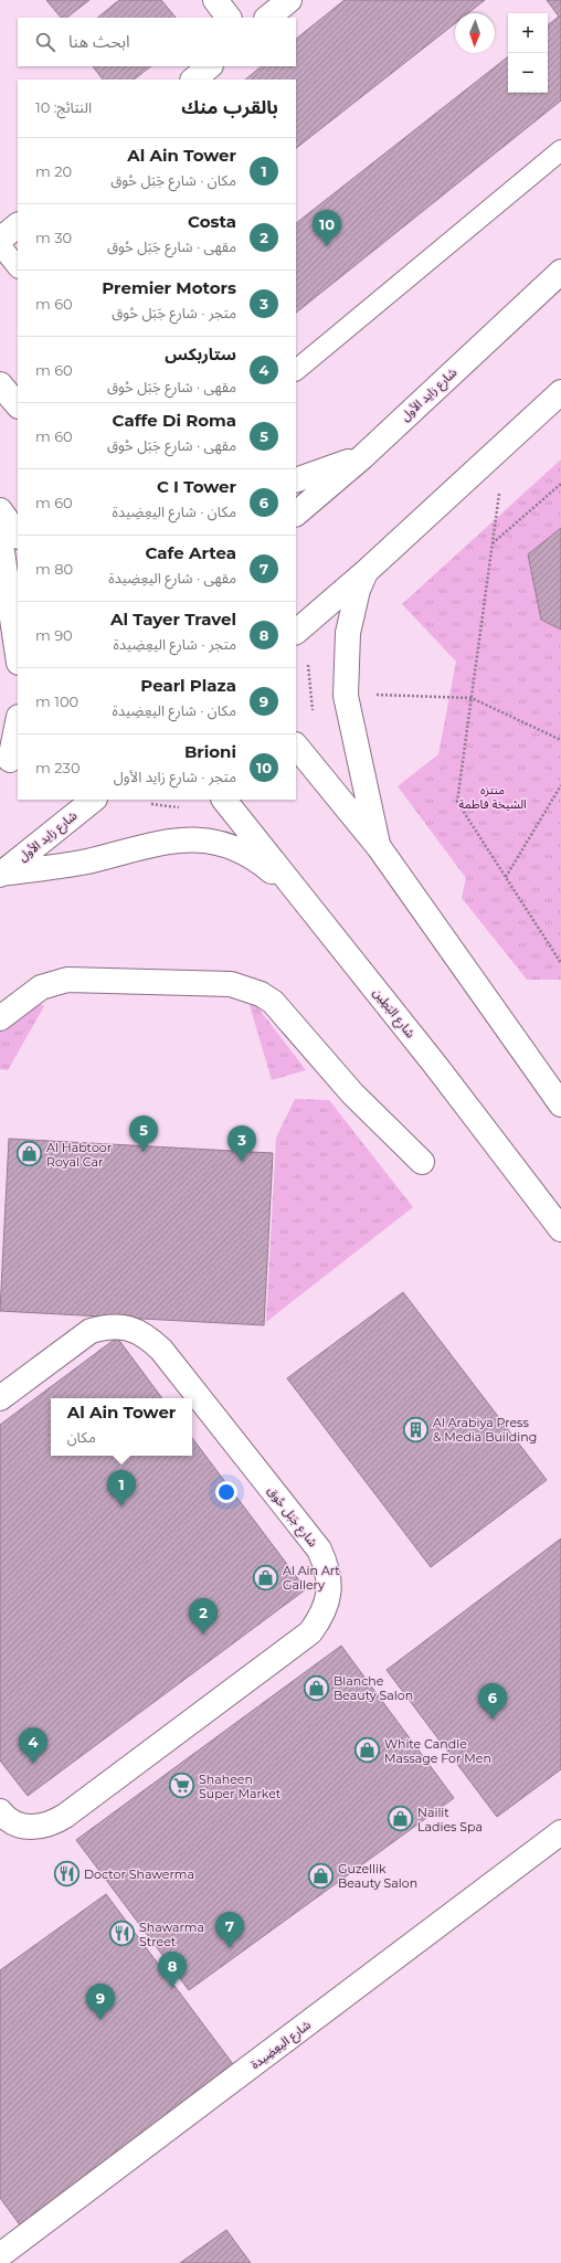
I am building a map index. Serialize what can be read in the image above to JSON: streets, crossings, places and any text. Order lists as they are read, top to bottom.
{
  "streets": {
    "main road": [
      "شارع زايد الأول",
      "شارع البَطِين",
      "شارع جَبَل حُوق",
      "شارع اليعِضِيدة"
    ]
  },
  "parks": ["منتزه الشيخة فاطمة"],
  "places": {
    "shop": [
      "Al Habtoor Royal Car",
      "Al Ain Art Gallery",
      "Blanche Beauty Salon",
      "White Candle Massage For Men",
      "Nailit Ladies Spa",
      "Guzellik Beauty Salon"
    ],
    "building": ["Al Arabiya Press & Media Building"],
    "supermarket": ["Shaheen Super Market"],
    "restaurant": ["Doctor Shawerma", "Shawarma Street"]
  },
  "north": "bottom",
  "page": {
    "map_buttons": ["+", "−"],
    "search": "ابحث هنا",
    "heading": ["بالقرب منك", "النتائج: 10"],
    "list": [
      {
        "mark": "1",
        "name": "Al Ain Tower",
        "note": "مكان · شارع جَبَل حُوق",
        "value": "20 m"
      },
      {
        "mark": "2",
        "name": "Costa",
        "note": "مقهى · شارع جَبَل حُوق",
        "value": "30 m"
      },
      {
        "mark": "3",
        "name": "Premier Motors",
        "note": "متجر · شارع جَبَل حُوق",
        "value": "60 m"
      },
      {
        "mark": "4",
        "name": "ستاربكس",
        "note": "مقهى · شارع جَبَل حُوق",
        "value": "60 m"
      },
      {
        "mark": "5",
        "name": "Caffe Di Roma",
        "note": "مقهى · شارع جَبَل حُوق",
        "value": "60 m"
      },
      {
        "mark": "6",
        "name": "C I Tower",
        "note": "مكان · شارع اليعِضِيدة",
        "value": "60 m"
      },
      {
        "mark": "7",
        "name": "Cafe Artea",
        "note": "مقهى · شارع اليعِضِيدة",
        "value": "80 m"
      },
      {
        "mark": "8",
        "name": "Al Tayer Travel",
        "note": "متجر · شارع اليعِضِيدة",
        "value": "90 m"
      },
      {
        "mark": "9",
        "name": "Pearl Plaza",
        "note": "مكان · شارع اليعِضِيدة",
        "value": "100 m"
      },
      {
        "mark": "10",
        "name": "Brioni",
        "note": "متجر · شارع زايد الأول",
        "value": "230 m"
      }
    ],
    "pins": [
      "10",
      "5",
      "3",
      "1",
      "2",
      "6",
      "4",
      "7",
      "8",
      "9"
    ],
    "popup": ["Al Ain Tower", "مكان"]
  }
}
